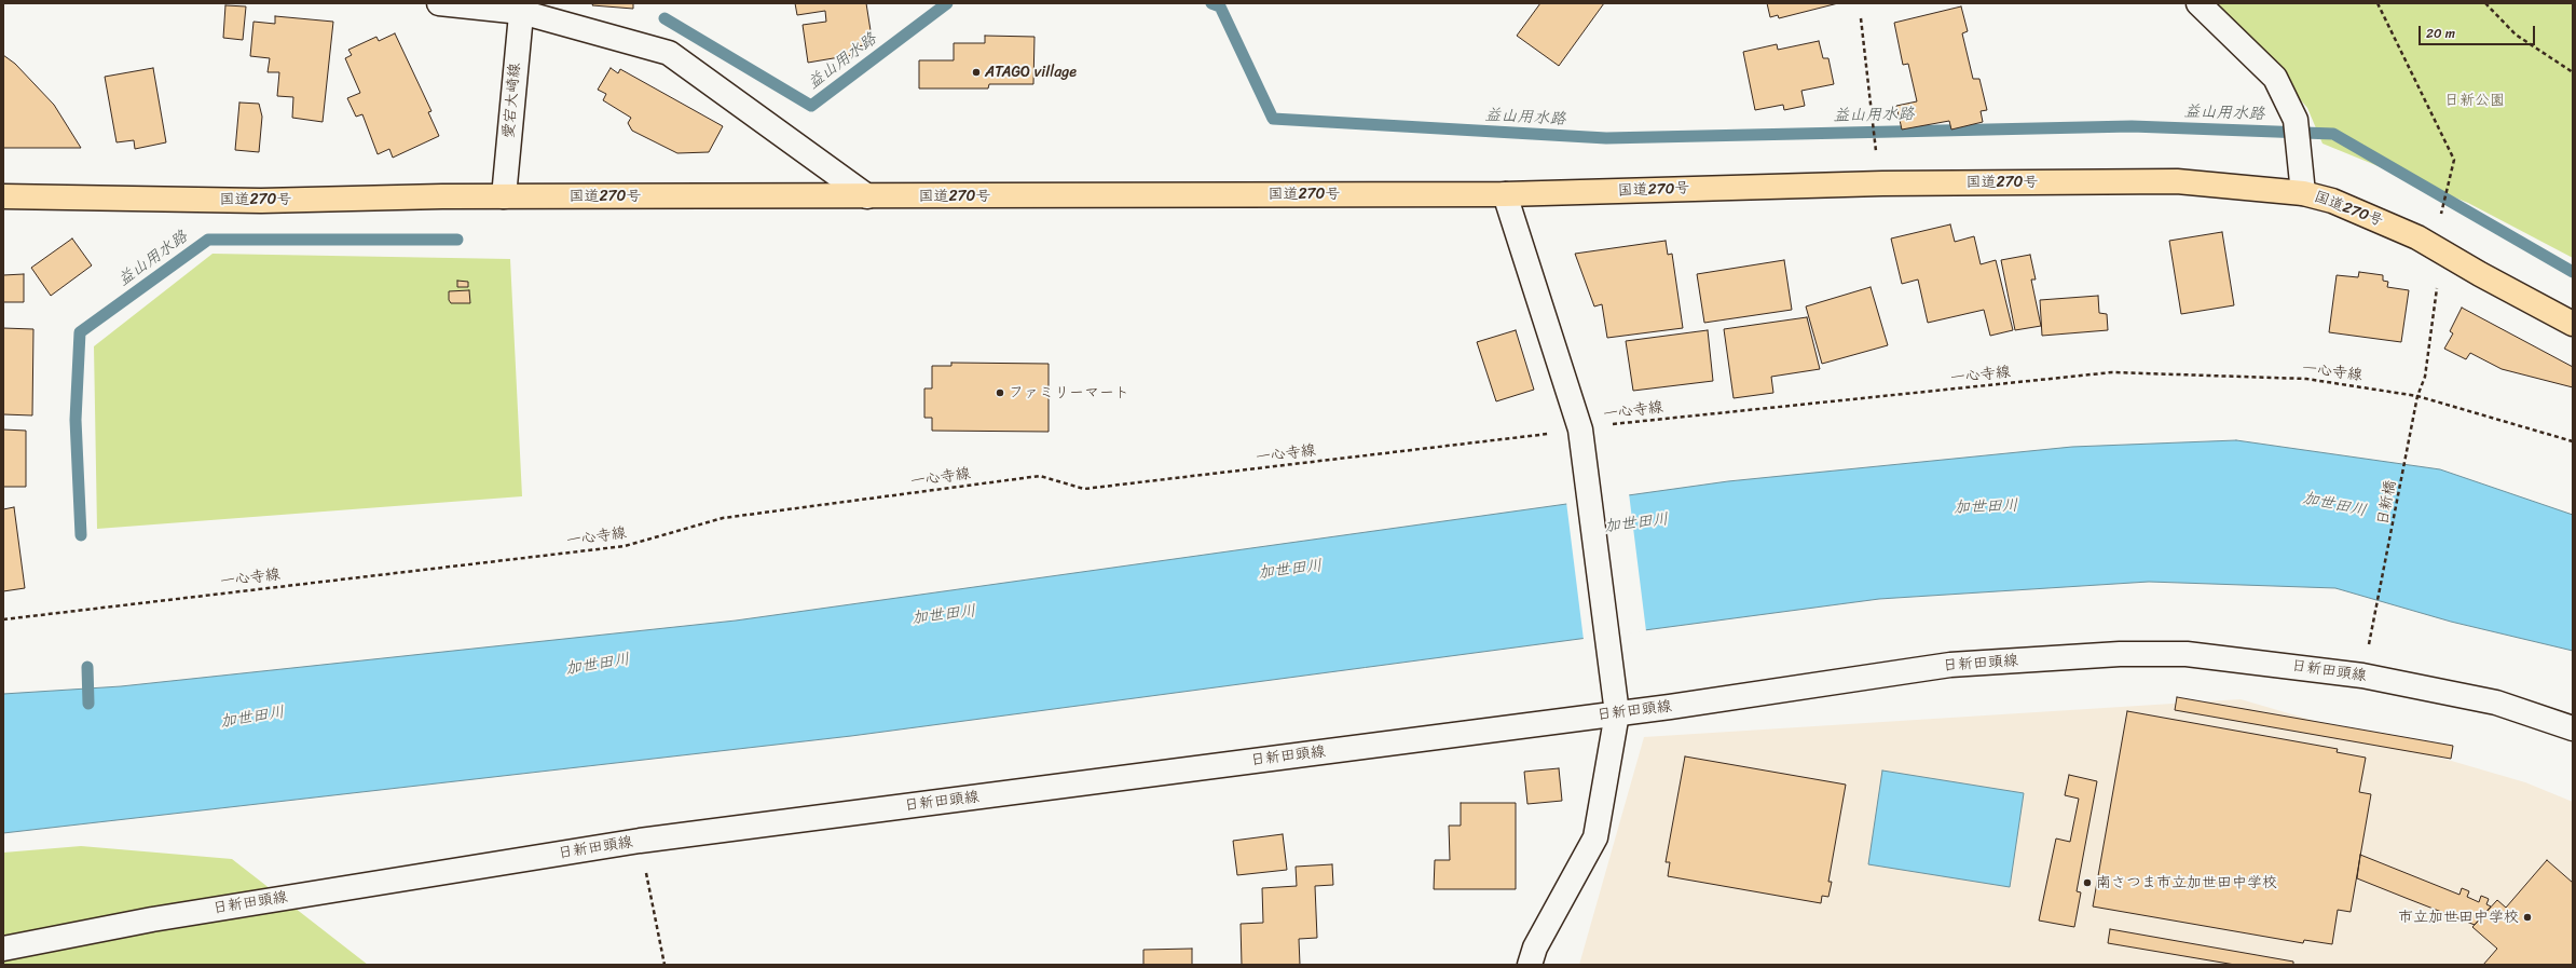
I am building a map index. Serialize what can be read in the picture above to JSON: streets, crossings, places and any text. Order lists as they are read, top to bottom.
{
  "streets": {
    "highway": ["国道270号"],
    "street": ["愛宕大崎線", "日新田頭線"],
    "path": ["一心寺線", "日新橋"]
  },
  "crossings": [
    ["愛宕大崎線", "国道270号"],
    ["一心寺線", "日新橋"]
  ],
  "water": ["益山用水路", "加世田川"],
  "parks": ["日新公園"],
  "places": [
    "ATAGO village",
    "ファミリーマート",
    "南さつま市立加世田中学校",
    "市立加世田中学校"
  ],
  "scale_bar": "20 m"
}
